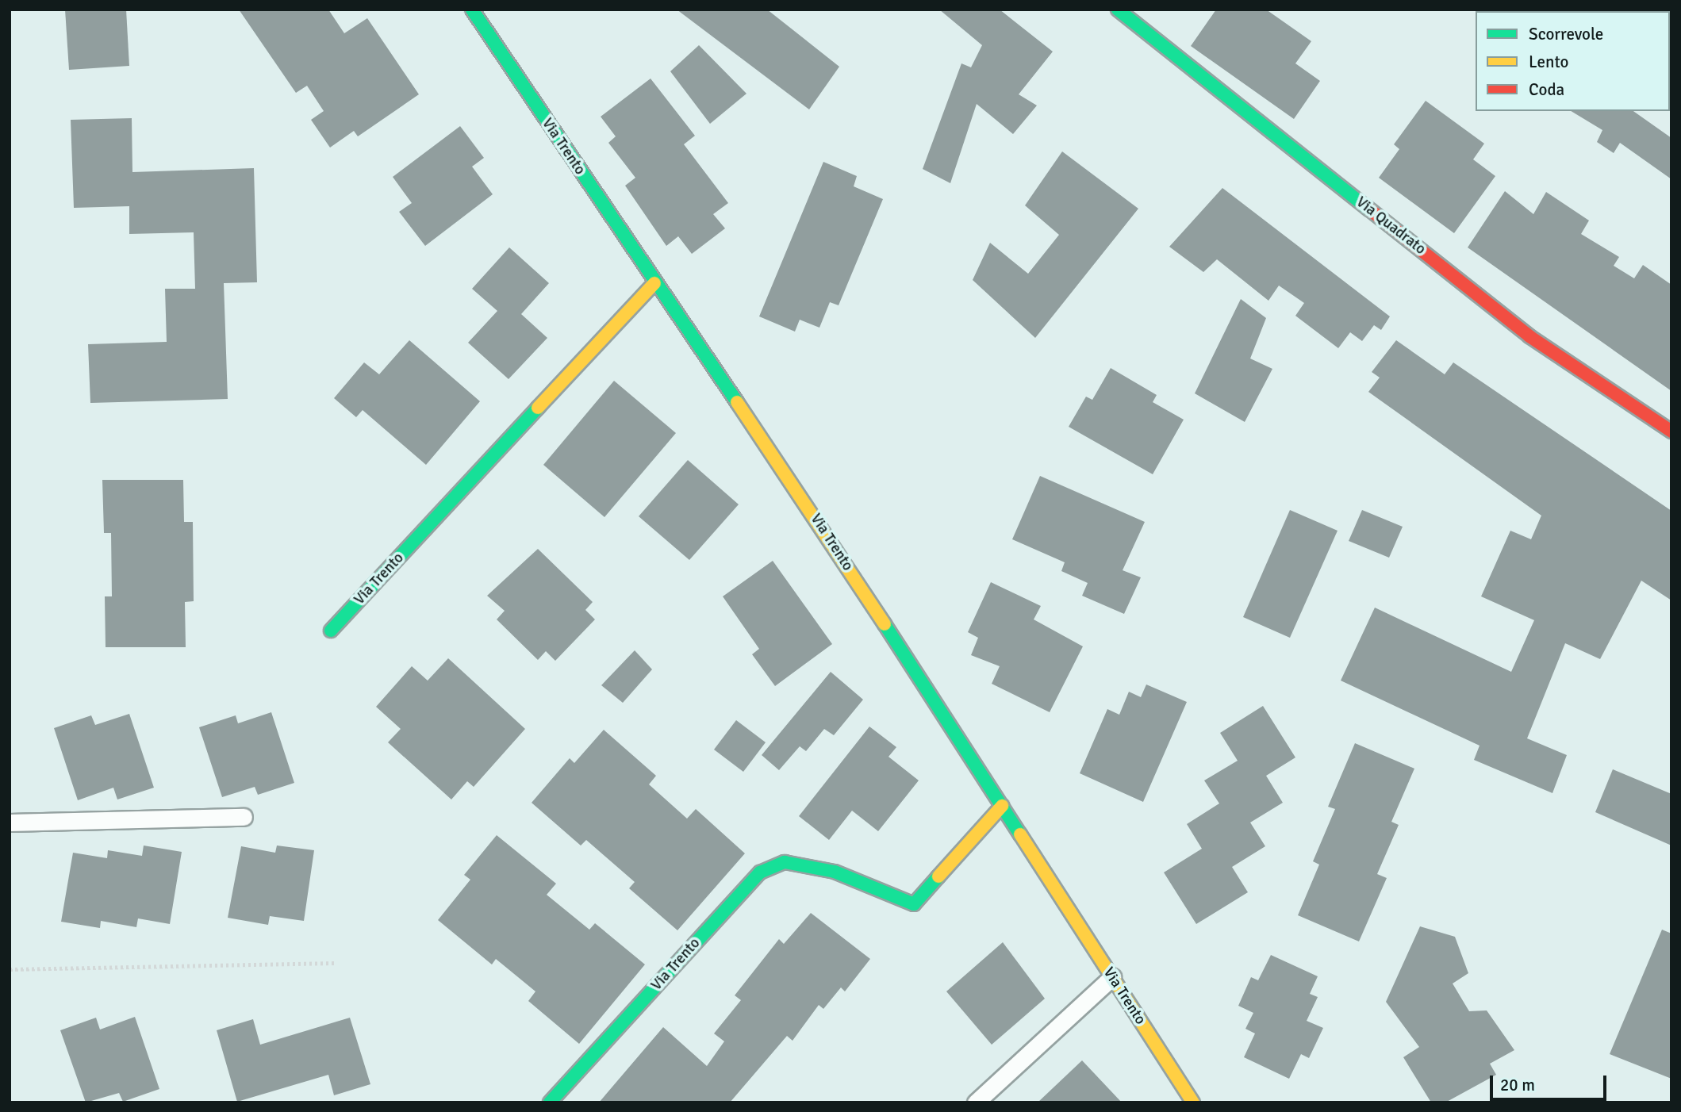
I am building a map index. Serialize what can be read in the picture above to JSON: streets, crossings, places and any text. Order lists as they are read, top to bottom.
{
  "streets": {
    "street": ["Via Trento", "Via Quadrato"]
  },
  "legend": ["Scorrevole", "Lento", "Coda"],
  "scale_bar": "20 m"
}
